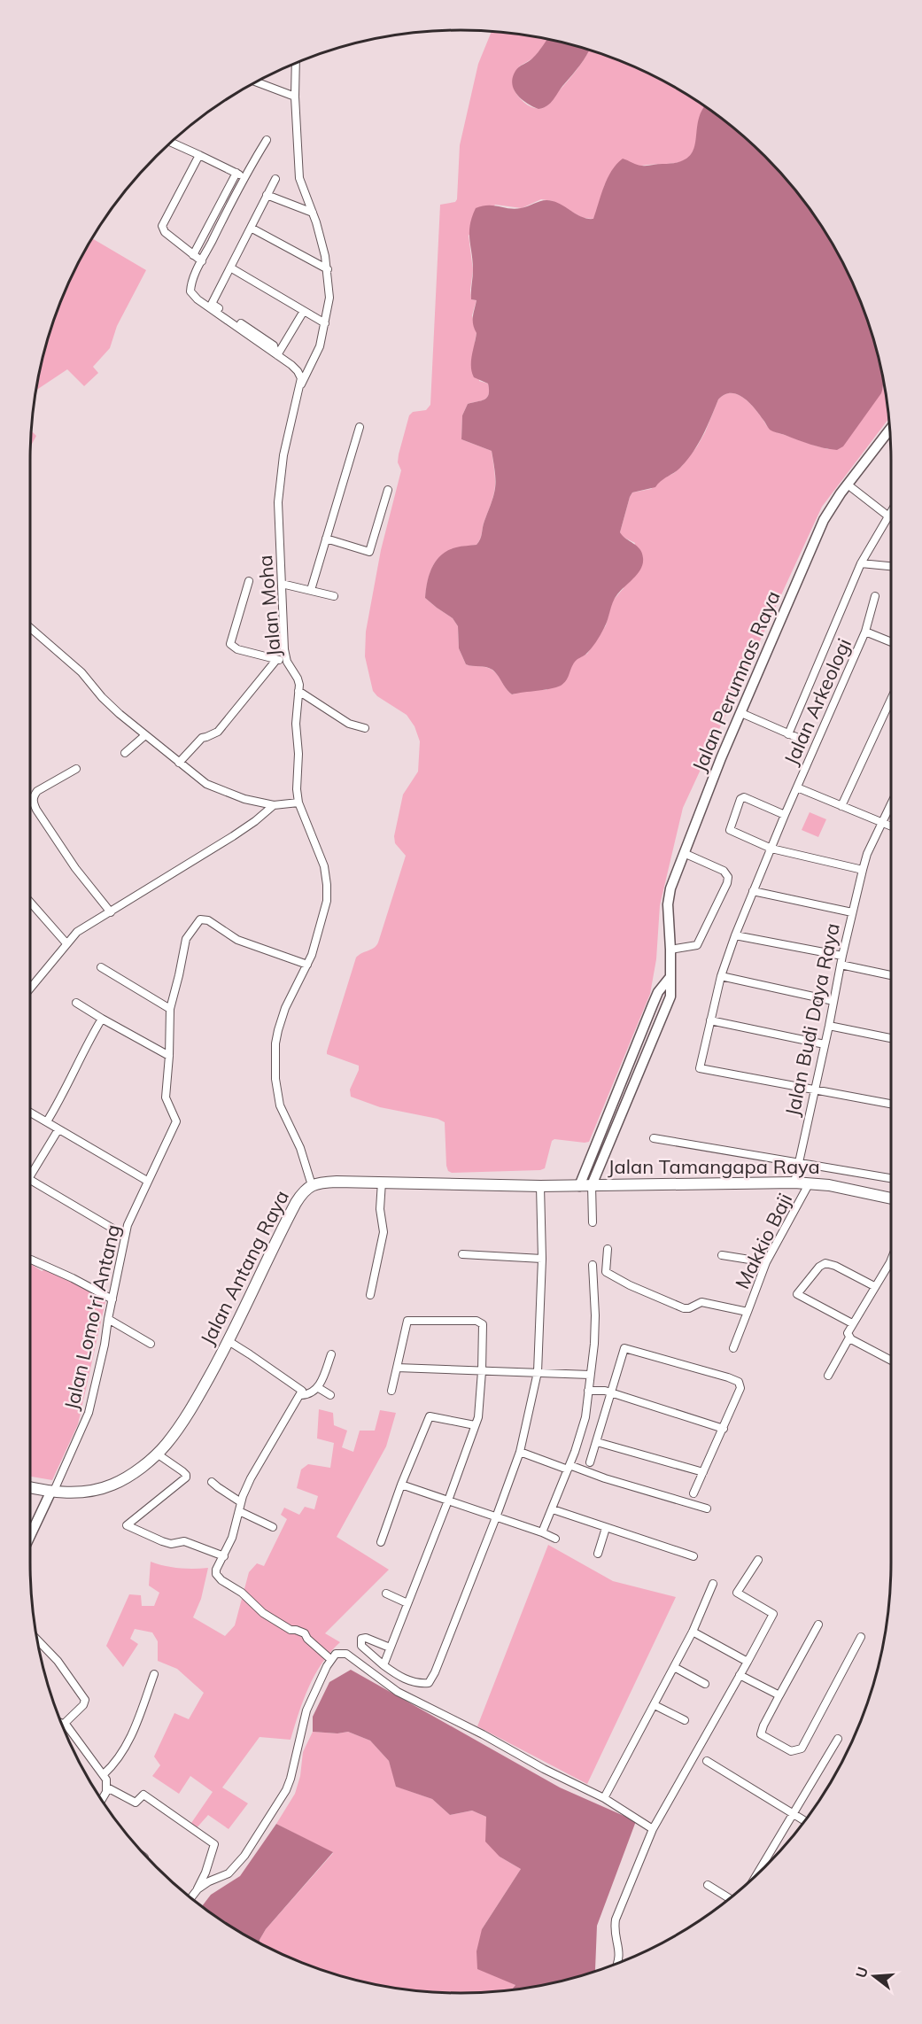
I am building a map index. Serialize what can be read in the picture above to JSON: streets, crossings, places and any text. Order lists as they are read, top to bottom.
{
  "streets": {
    "main road": ["Jalan Tamangapa Raya", "Jalan Antang Raya"],
    "street": [
      "Jalan Moha",
      "Jalan Perumnas Raya",
      "Jalan Arkeologi",
      "Jalan Budi Daya Raya",
      "Makkio Baji",
      "Jalan Lomo'ri Antang"
    ]
  },
  "crossings": [
    ["Jalan Moha", "Jalan Antang Raya"],
    ["Jalan Perumnas Raya", "Jalan Tamangapa Raya"],
    ["Jalan Perumnas Raya", "Jalan Antang Raya"],
    ["Jalan Arkeologi", "Jalan Budi Daya Raya"],
    ["Jalan Budi Daya Raya", "Jalan Tamangapa Raya"],
    ["Jalan Tamangapa Raya", "Makkio Baji"],
    ["Jalan Tamangapa Raya", "Jalan Antang Raya"],
    ["Jalan Antang Raya", "Jalan Lomo'ri Antang"]
  ],
  "north": "left"
}
